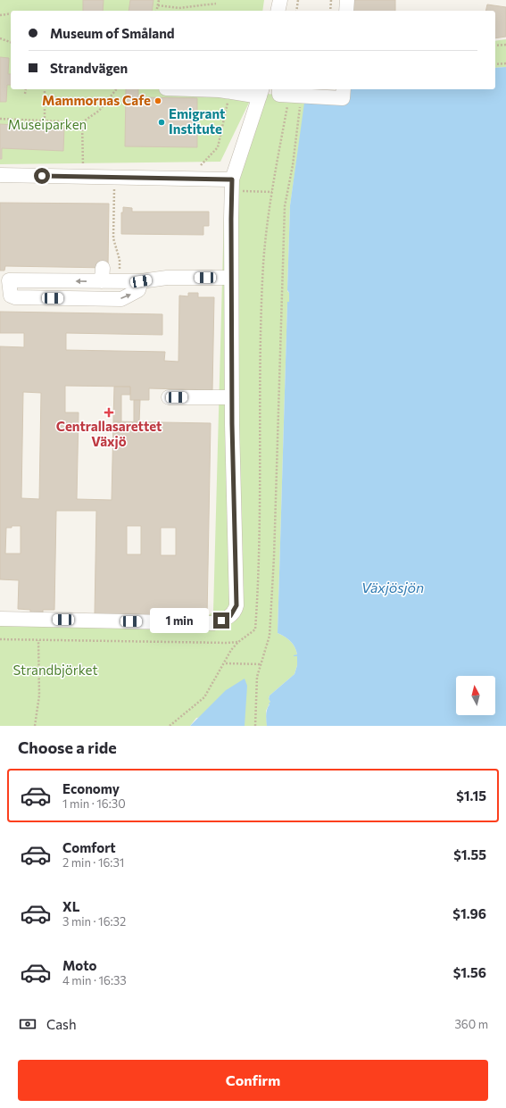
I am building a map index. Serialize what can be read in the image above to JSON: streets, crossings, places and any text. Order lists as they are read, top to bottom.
{
  "water": ["Växjösjön"],
  "parks": ["Museiparken", "Strandbjörket"],
  "places": {
    "other": ["Mammornas Cafe", "Emigrant Institute"],
    "health": ["Centrallasarettet Växjö"]
  },
  "north": "top",
  "page": {
    "banner": ["Museum of Småland", "Strandvägen"],
    "bubble": "1 min",
    "heading": "Choose a ride",
    "list": [
      {
        "name": "Economy",
        "note": "1 min · 16:30",
        "value": "$1.15"
      },
      {
        "name": "Comfort",
        "note": "2 min · 16:31",
        "value": "$1.55"
      },
      {
        "name": "XL",
        "note": "3 min · 16:32",
        "value": "$1.96"
      },
      {
        "name": "Moto",
        "note": "4 min · 16:33",
        "value": "$1.56"
      }
    ],
    "pay": ["Cash", "360 m"],
    "buttons": "Confirm"
  }
}
